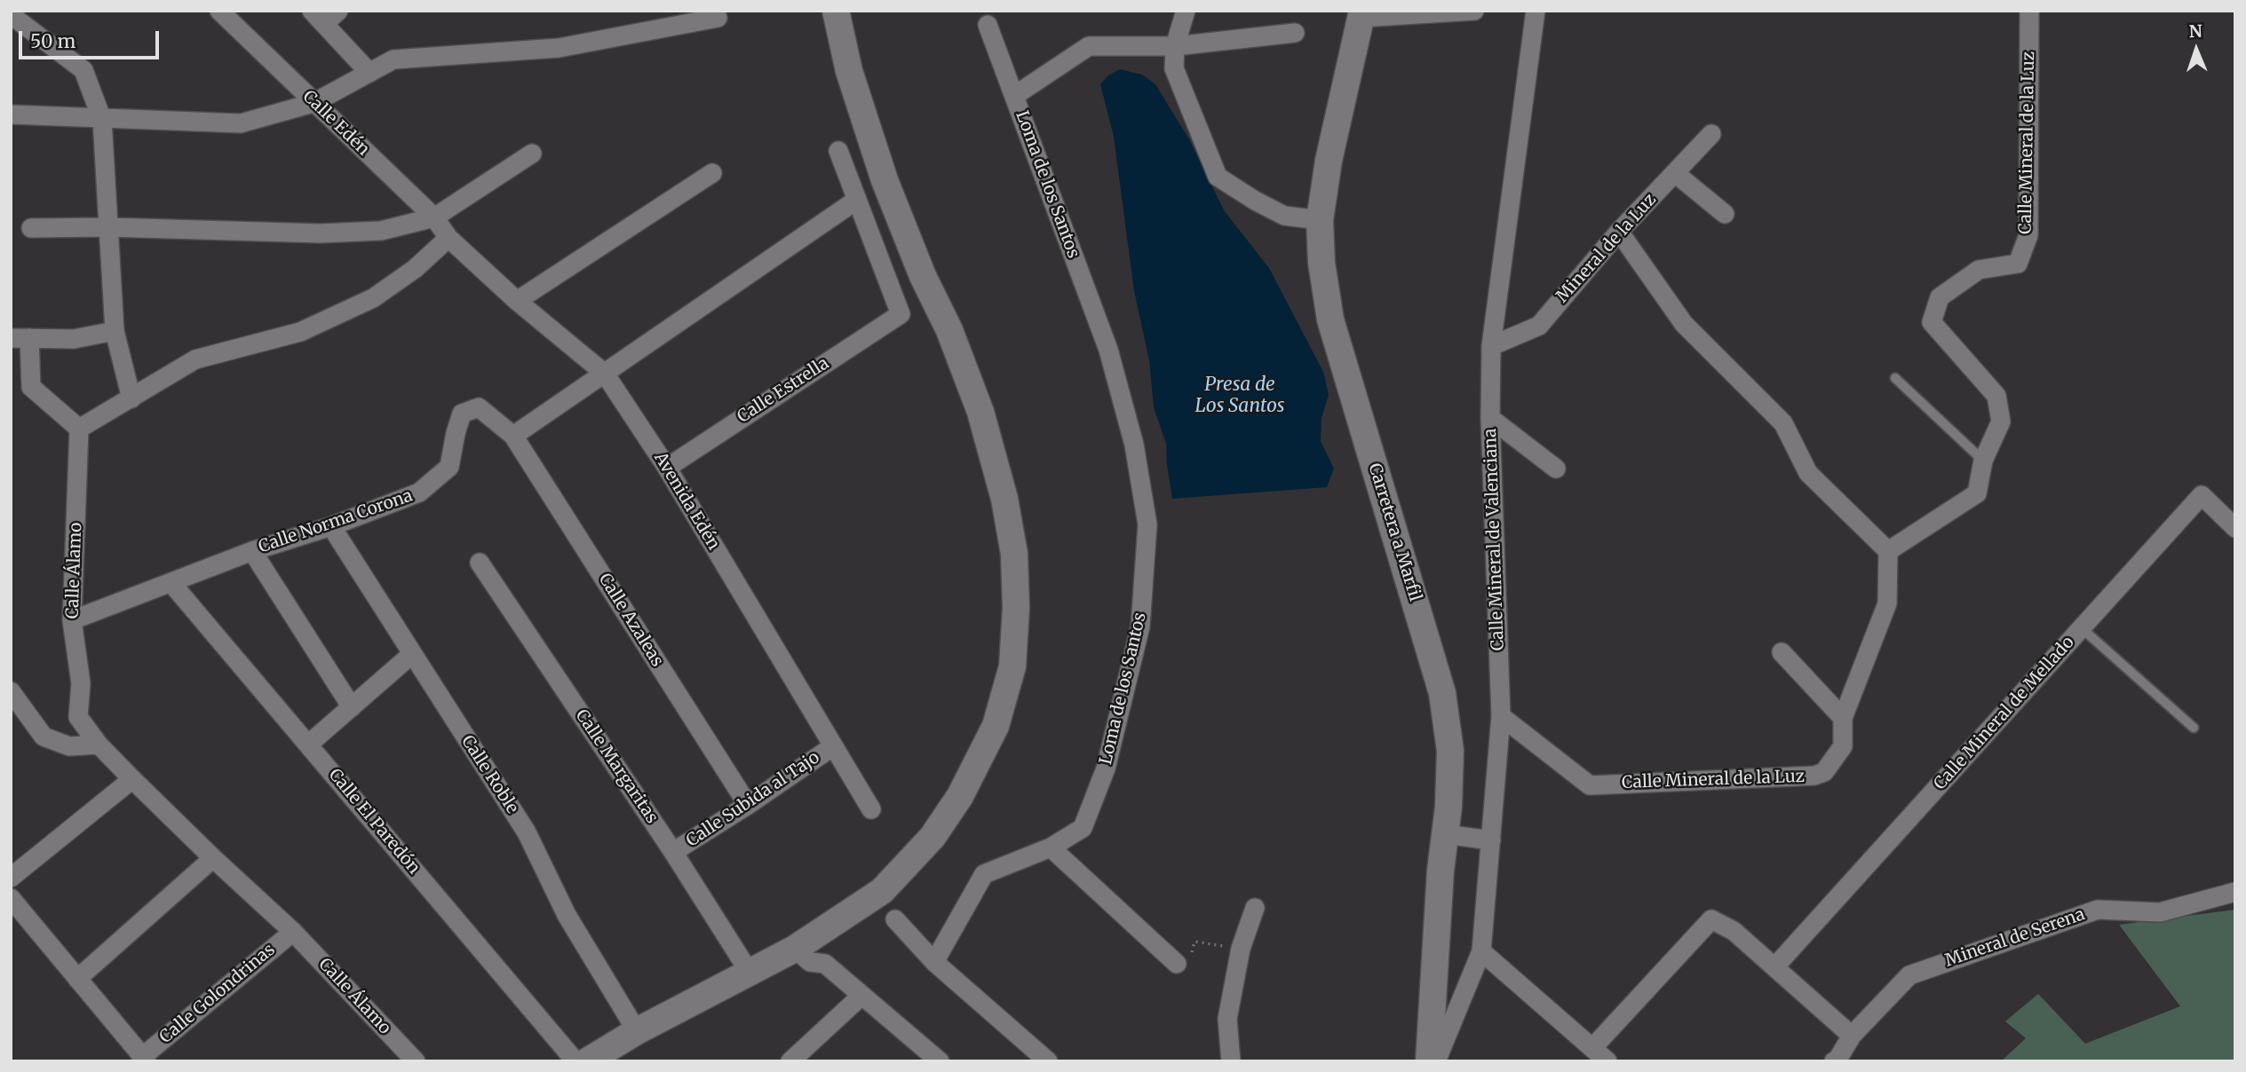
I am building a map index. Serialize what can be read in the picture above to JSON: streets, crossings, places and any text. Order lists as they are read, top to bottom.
{
  "streets": {
    "street": [
      "Calle Edén",
      "Calle Mineral de la Luz",
      "Loma de los Santos",
      "Mineral de la Luz",
      "Calle Estrella",
      "Avenida Edén",
      "Calle Norma Corona",
      "Carretera a Marfil",
      "Calle Mineral de Valenciana",
      "Calle Álamo",
      "Calle Azaleas",
      "Calle Mineral de Mellado",
      "Calle Margaritas",
      "Calle Roble",
      "Calle Subida al Tajo",
      "Calle El Paredón",
      "Mineral de Serena",
      "Calle Golondrinas"
    ]
  },
  "crossings": [
    ["Calle Edén", "Avenida Edén"],
    ["Calle Mineral de la Luz", "Calle Mineral de Valenciana"],
    ["Mineral de la Luz", "Calle Mineral de Valenciana"],
    ["Calle Estrella", "Avenida Edén"],
    ["Avenida Edén", "Calle Subida al Tajo"],
    ["Calle Norma Corona", "Calle Álamo"],
    ["Calle Norma Corona", "Calle Azaleas"],
    ["Calle Norma Corona", "Calle Roble"],
    ["Calle Norma Corona", "Calle El Paredón"],
    ["Calle Álamo", "Calle Golondrinas"],
    ["Calle Azaleas", "Calle Subida al Tajo"],
    ["Calle Margaritas", "Calle Subida al Tajo"]
  ],
  "water": ["Presa de Los Santos"],
  "scale_bar": "50 m",
  "north": "top"
}
